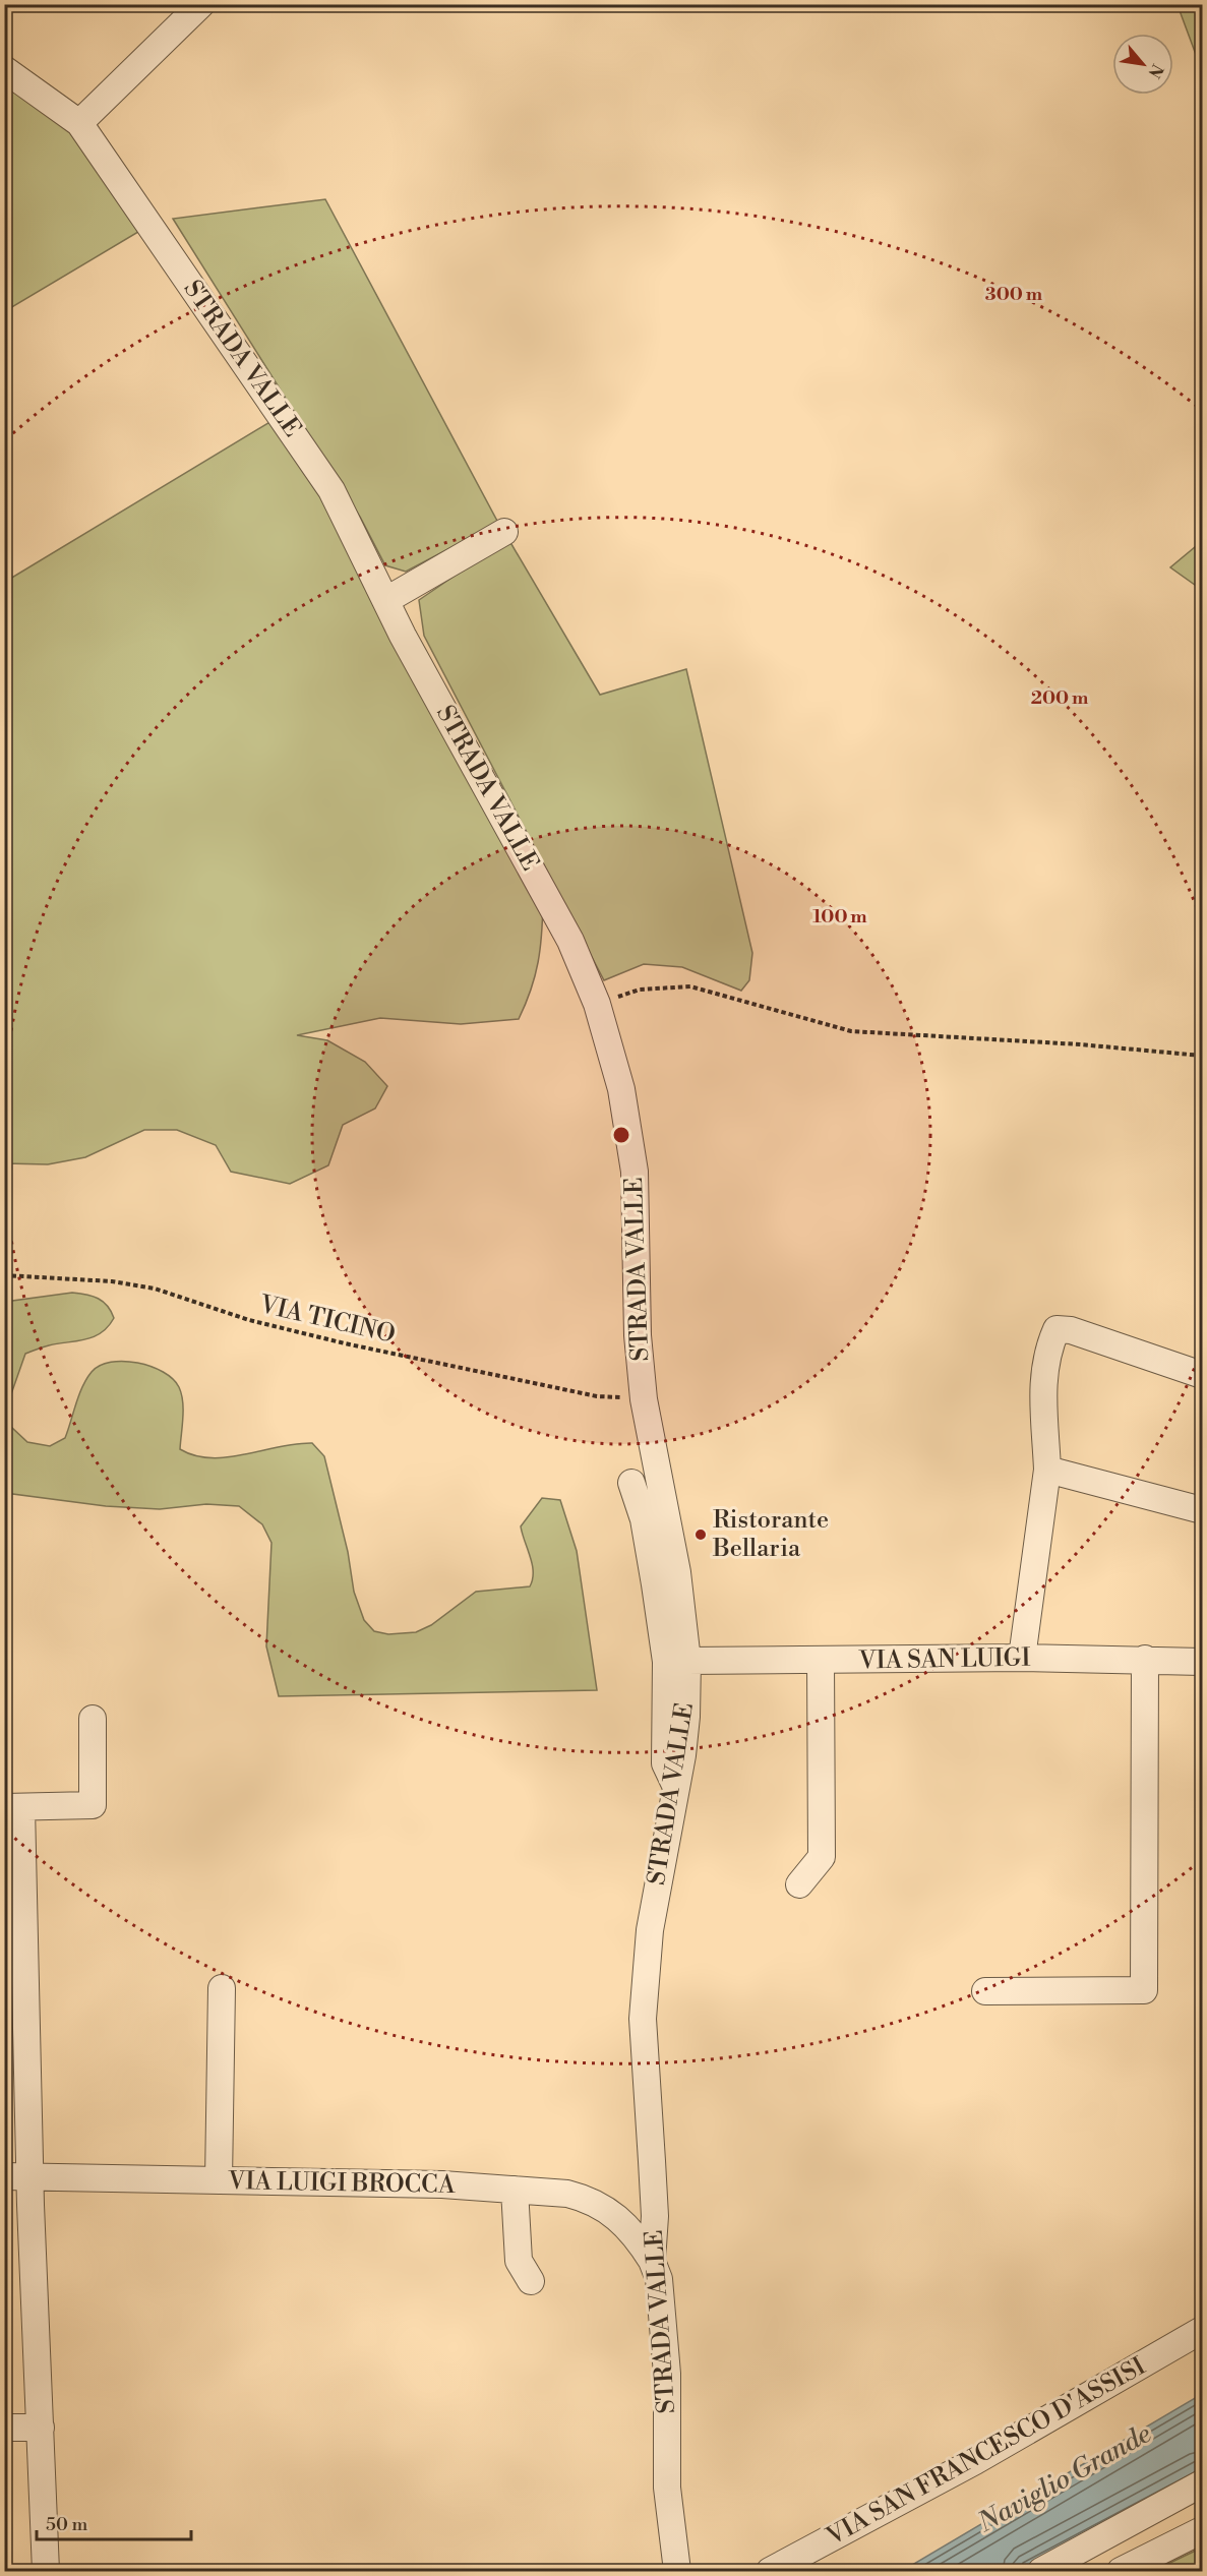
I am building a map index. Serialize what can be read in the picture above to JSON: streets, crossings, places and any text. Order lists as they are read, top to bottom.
{
  "streets": {
    "street": [
      "STRADA VALLE",
      "VIA SAN LUIGI",
      "VIA LUIGI BROCCA",
      "VIA SAN FRANCESCO D'ASSISI"
    ],
    "path": ["VIA TICINO"]
  },
  "crossings": [
    ["STRADA VALLE", "VIA TICINO"],
    ["STRADA VALLE", "VIA SAN LUIGI"],
    ["STRADA VALLE", "VIA LUIGI BROCCA"]
  ],
  "water": ["Naviglio Grande"],
  "places": ["Ristorante Bellaria"],
  "scale_bar": "50 m",
  "north": "bottom right",
  "rings": ["300 m", "200 m", "100 m"]
}
